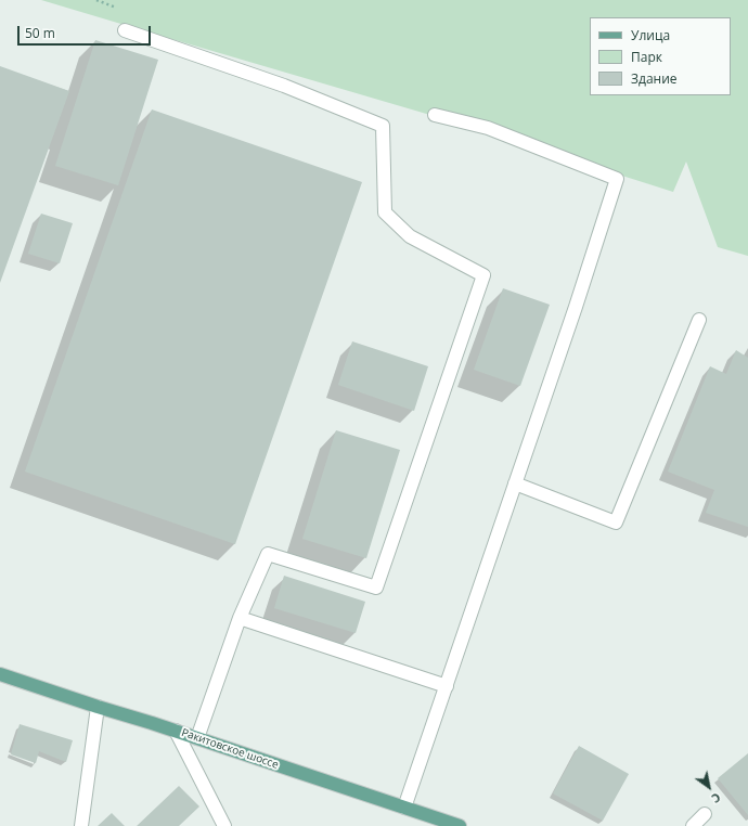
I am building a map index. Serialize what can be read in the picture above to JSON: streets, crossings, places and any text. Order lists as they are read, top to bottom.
{
  "streets": {
    "main road": ["Ракитовское шоссе"]
  },
  "legend": ["Улица", "Парк", "Здание"],
  "scale_bar": "50 m",
  "north": "bottom right"
}
